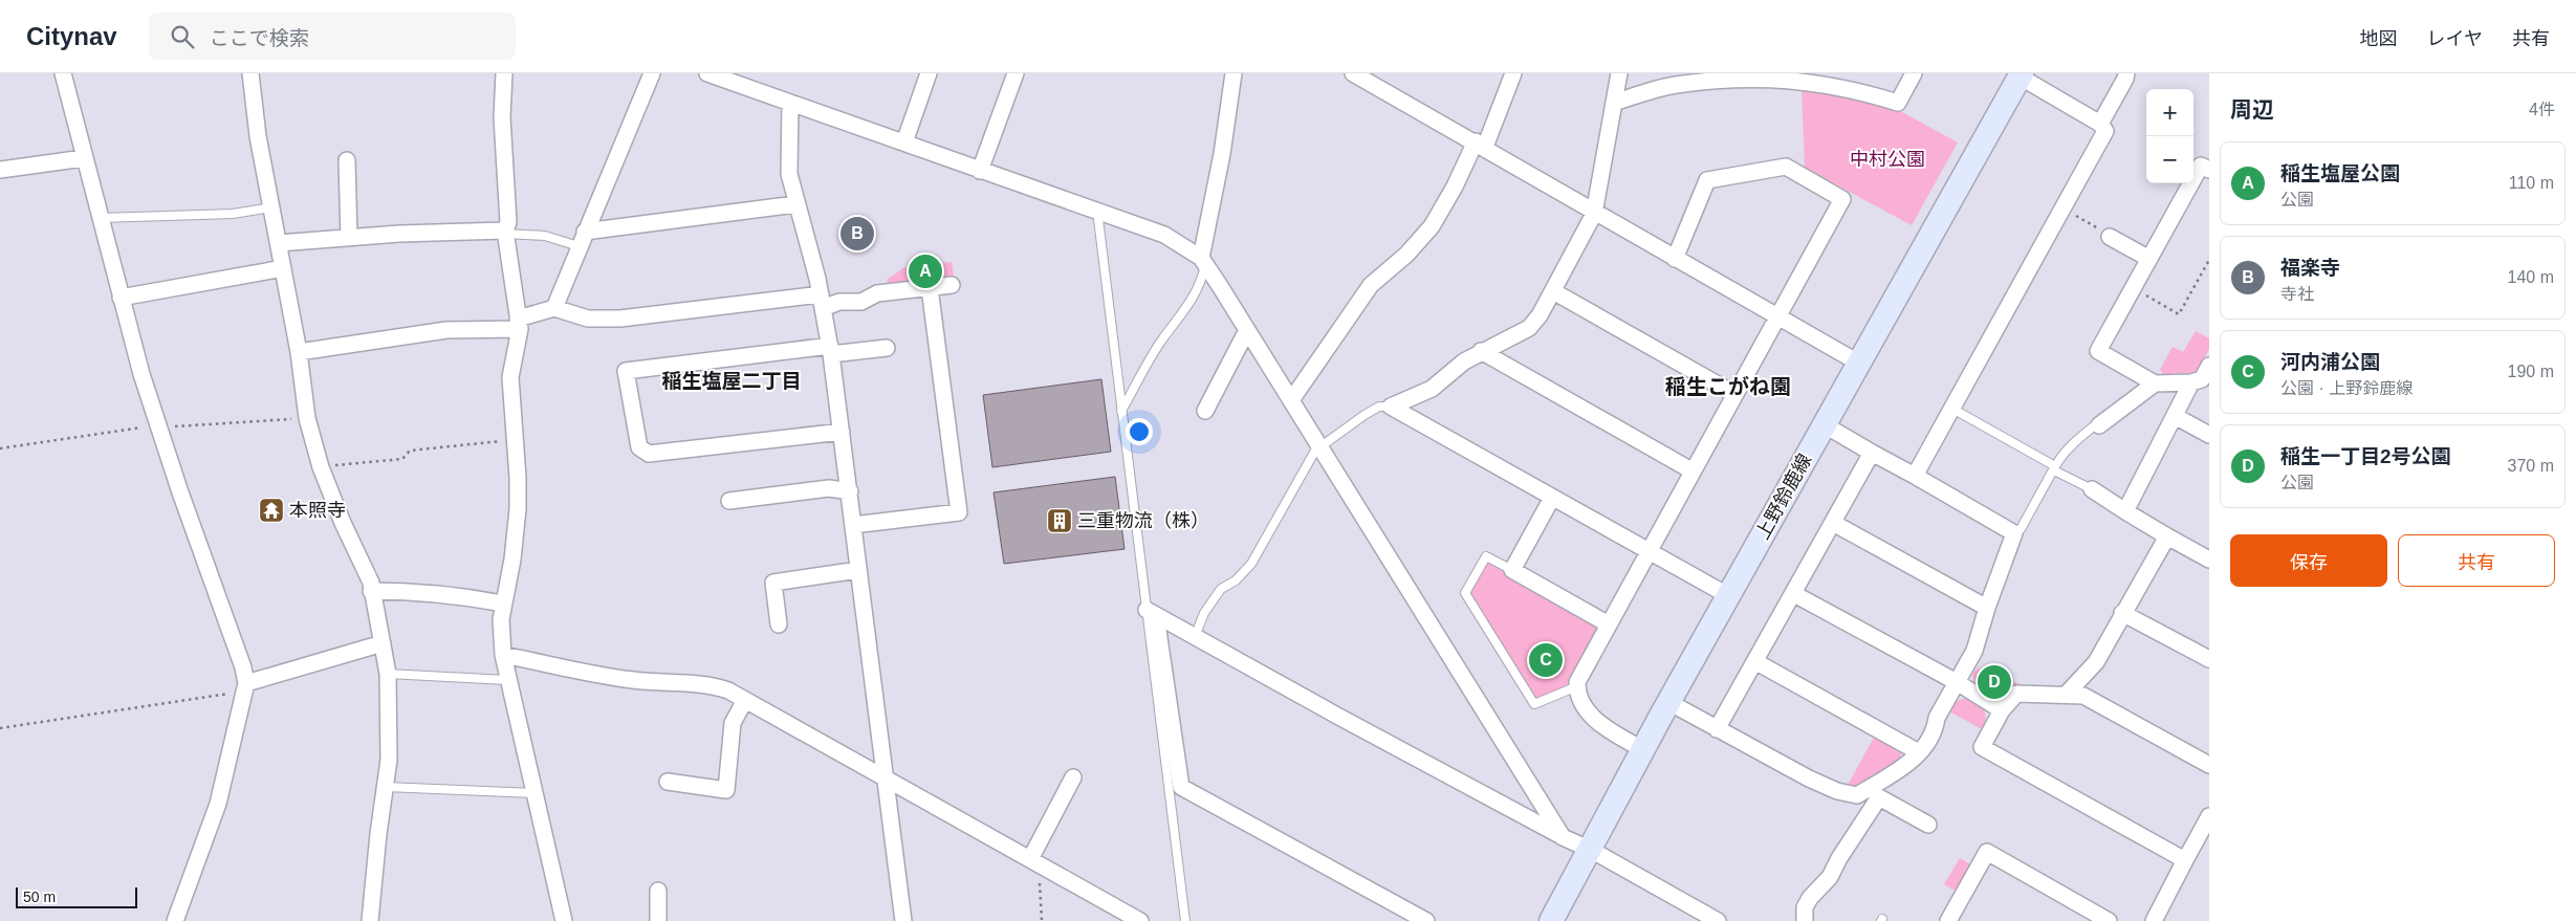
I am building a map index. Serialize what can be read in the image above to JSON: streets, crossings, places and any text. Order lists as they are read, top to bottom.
{
  "streets": {
    "main road": ["上野鈴鹿線"]
  },
  "districts": ["稲生塩屋二丁目", "稲生こがね園"],
  "parks": ["中村公園"],
  "places": {
    "temple": ["本照寺"],
    "building": ["三重物流（株）"]
  },
  "scale_bar": "50 m",
  "page": {
    "header": "Citynav",
    "search": "ここで検索",
    "nav": ["地図", "レイヤ", "共有"],
    "heading": ["周辺", "4件"],
    "map_buttons": ["+", "−"],
    "list": [
      {
        "mark": "A",
        "name": "稲生塩屋公園",
        "note": "公園",
        "value": "110 m"
      },
      {
        "mark": "B",
        "name": "福楽寺",
        "note": "寺社",
        "value": "140 m"
      },
      {
        "mark": "C",
        "name": "河内浦公園",
        "note": "公園 · 上野鈴鹿線",
        "value": "190 m"
      },
      {
        "mark": "D",
        "name": "稲生一丁目2号公園",
        "note": "公園",
        "value": "370 m"
      }
    ],
    "pins": [
      "B",
      "A",
      "C",
      "D"
    ],
    "buttons": ["保存", "共有"],
    "scale": "50 m"
  }
}
